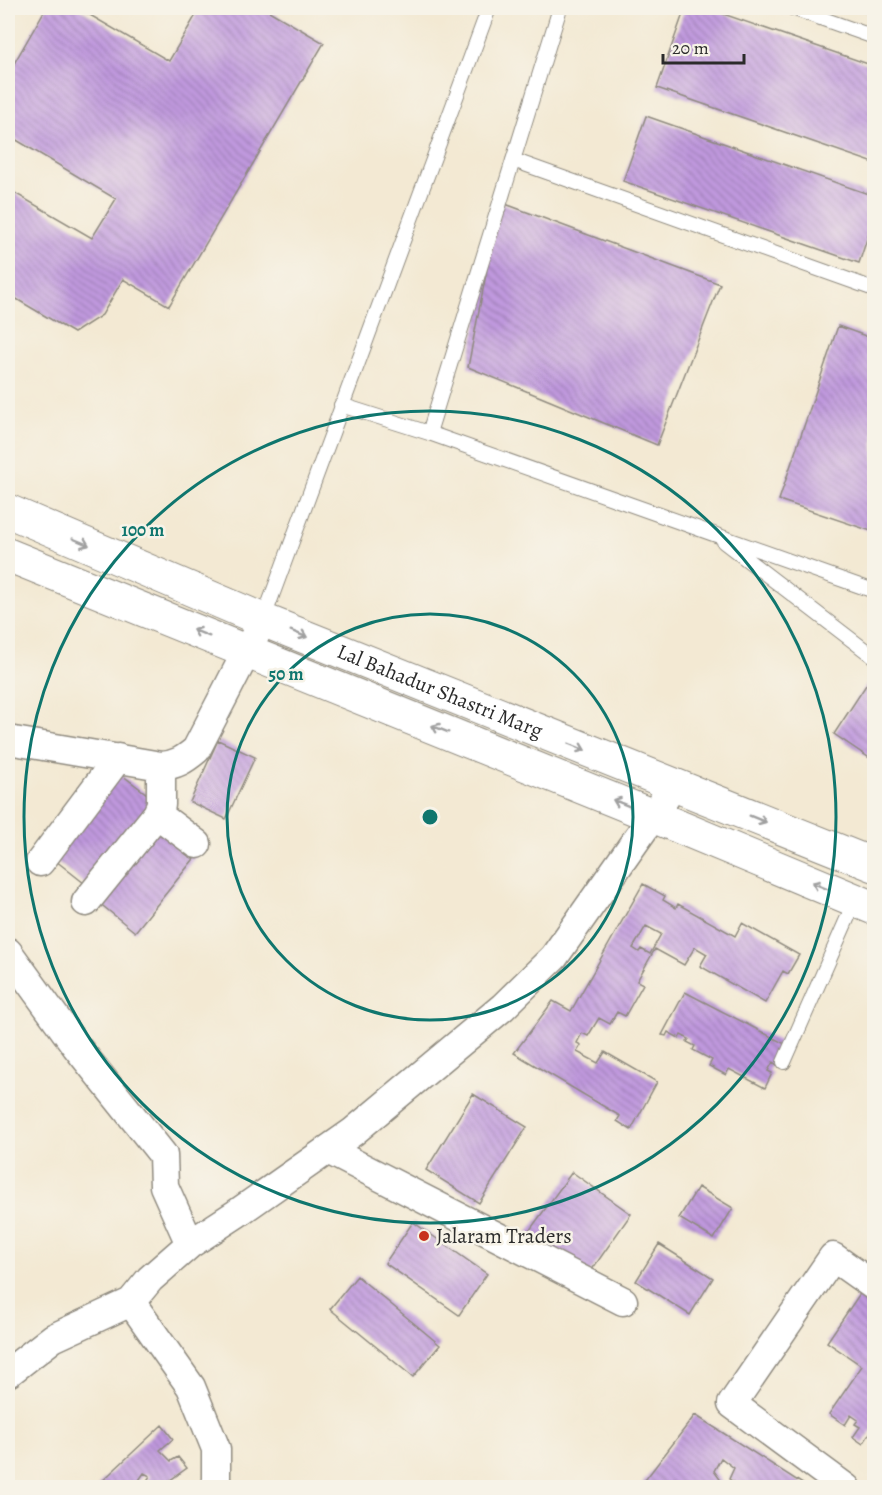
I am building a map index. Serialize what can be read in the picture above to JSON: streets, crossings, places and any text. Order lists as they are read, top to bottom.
{
  "streets": {
    "main road": ["Lal Bahadur Shastri Marg"]
  },
  "places": ["Jalaram Traders"],
  "scale_bar": "20 m",
  "rings": ["100 m", "50 m"]
}
